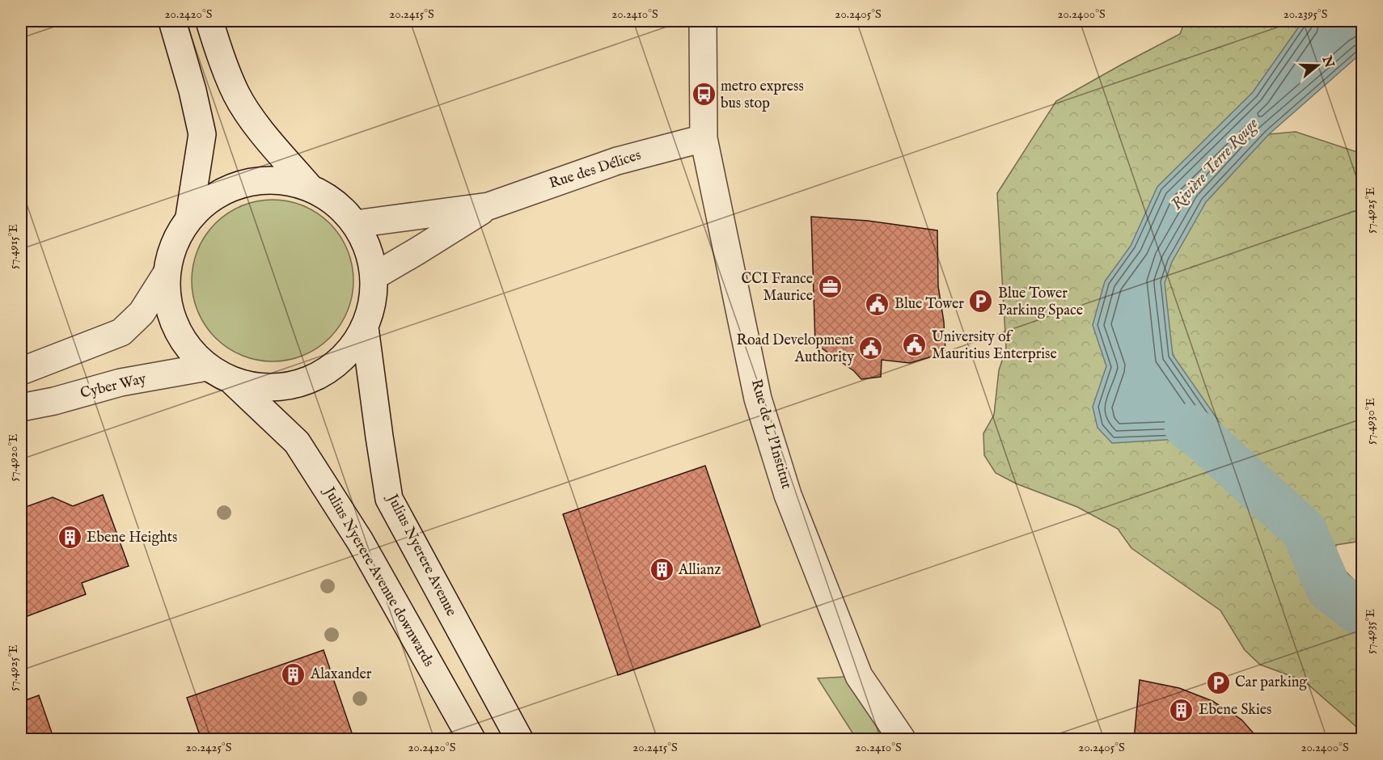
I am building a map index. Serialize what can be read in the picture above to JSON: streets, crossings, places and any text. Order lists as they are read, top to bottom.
{
  "streets": {
    "main road": [
      "Rue des Délices",
      "Cyber Way",
      "Rue de L l'Institut",
      "Julius Nyerere Avenue",
      "Julius Nyerere Avenue downwards"
    ]
  },
  "crossings": [
    ["Rue des Délices", "Rue de L l'Institut"]
  ],
  "water": ["Rivière Terre Rouge"],
  "places": {
    "bus stop": ["metro express bus stop"],
    "office": ["CCI France Maurice"],
    "parking": ["Blue Tower Parking Space", "Car parking"],
    "public building": ["Blue Tower", "University of Mauritius Enterprise", "Road Development Authority"],
    "building": [
      "Ebene Heights",
      "Allianz",
      "Alaxander",
      "Ebene Skies"
    ]
  },
  "north": "right",
  "coordinates": [
    "20.2420°S",
    "20.2415°S",
    "20.2410°S",
    "20.2405°S",
    "20.2400°S",
    "20.2395°S",
    "57.4925°E",
    "57.4915°E",
    "57.4930°E",
    "57.4920°E",
    "57.4935°E",
    "20.2425°S"
  ]
}
